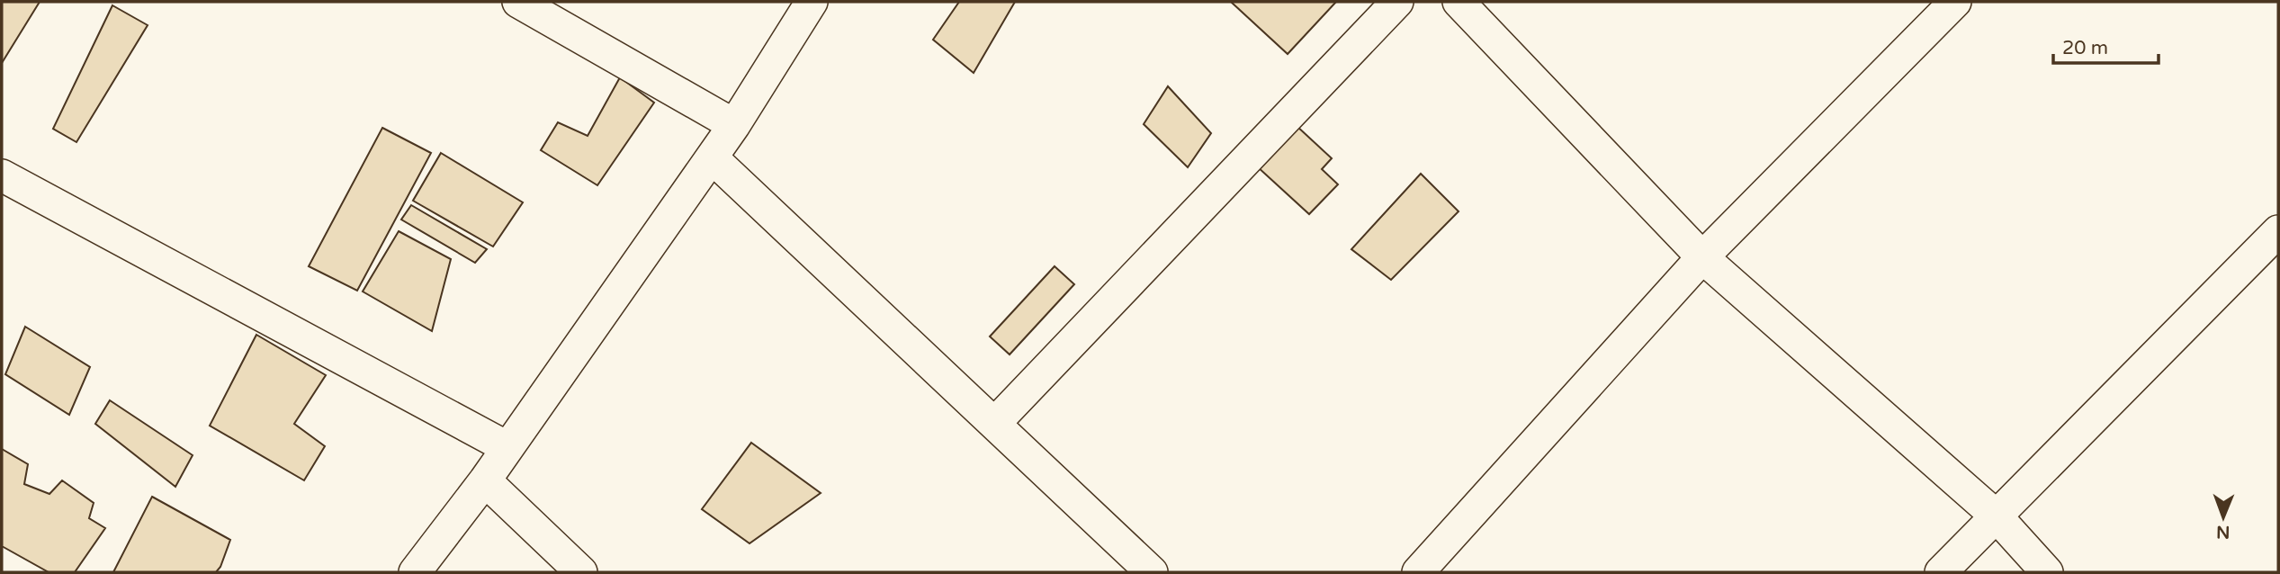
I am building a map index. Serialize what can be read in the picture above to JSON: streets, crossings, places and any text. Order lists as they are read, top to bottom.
{
  "scale_bar": "20 m",
  "north": "bottom"
}
